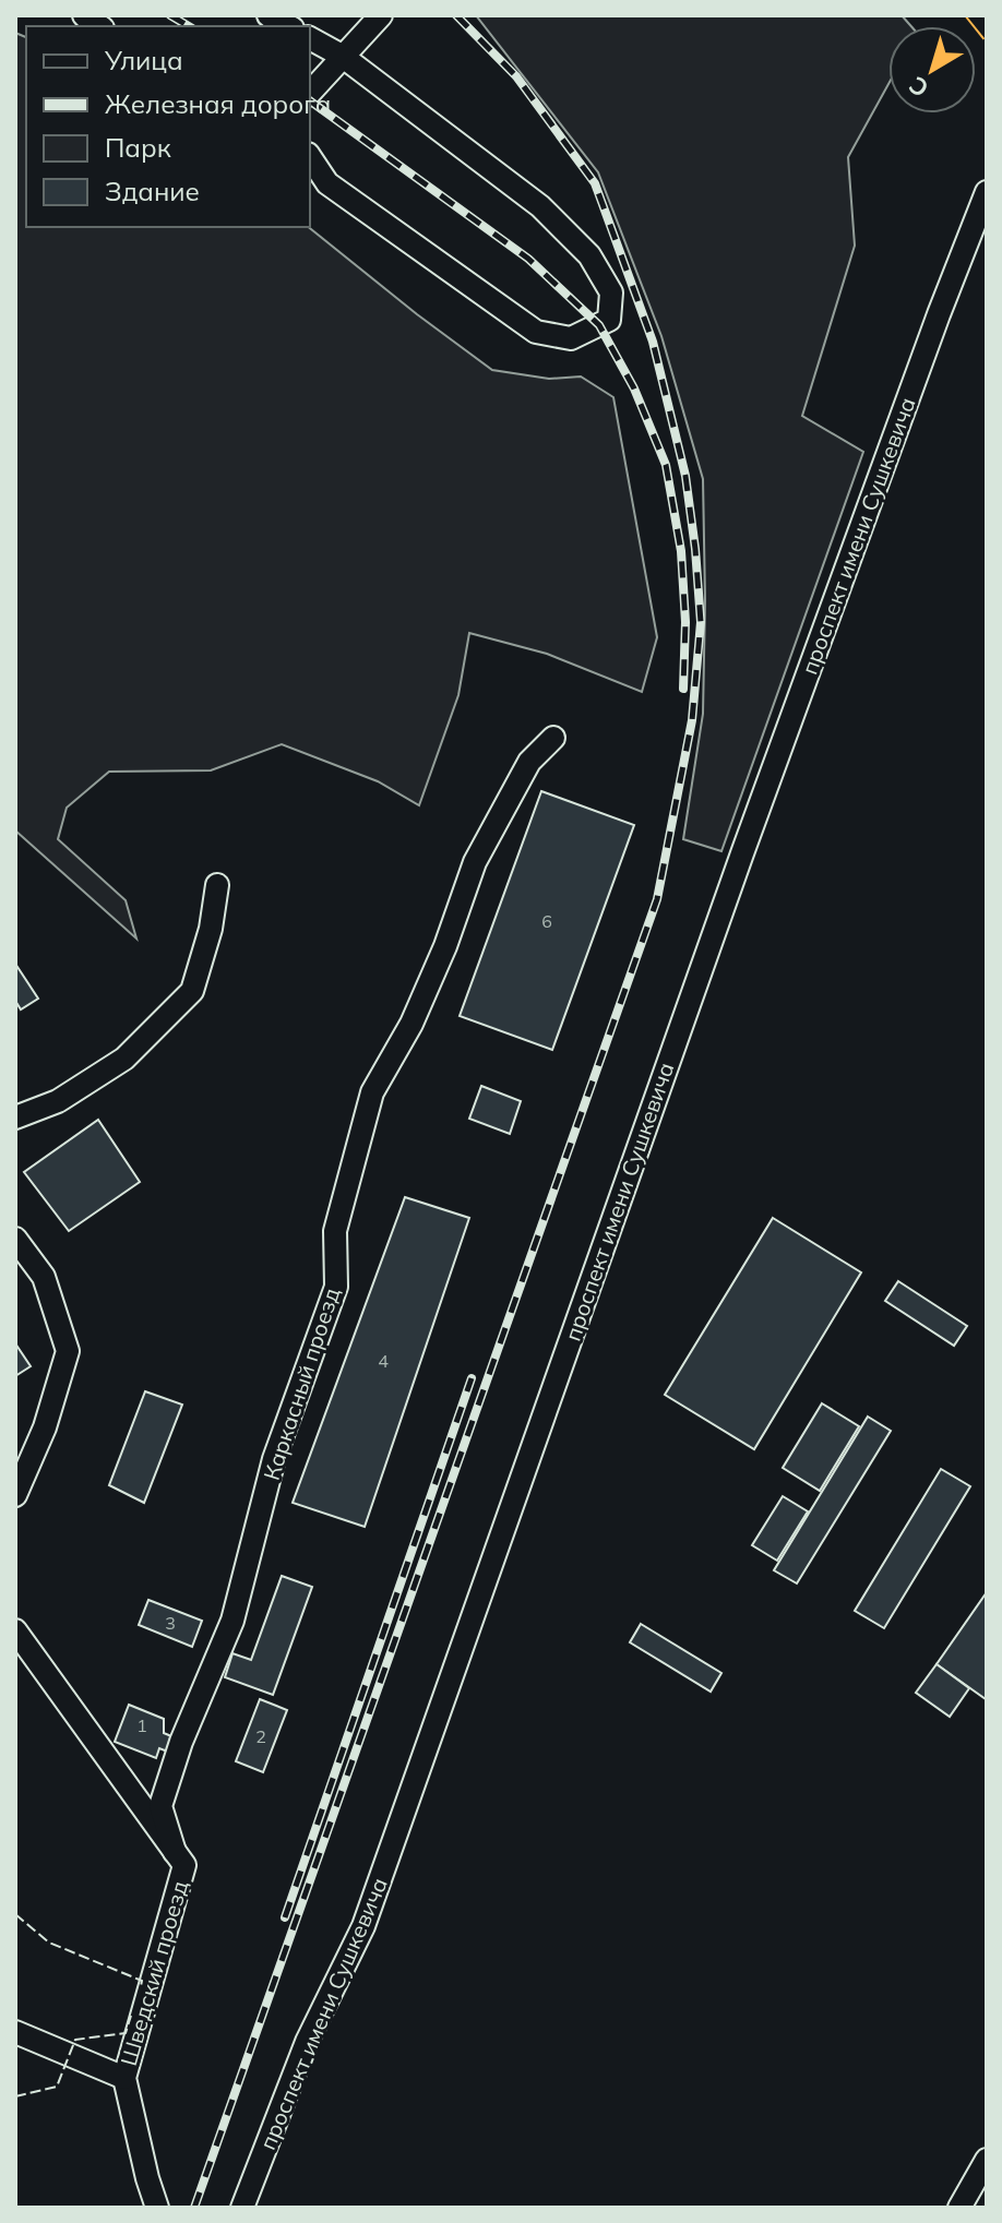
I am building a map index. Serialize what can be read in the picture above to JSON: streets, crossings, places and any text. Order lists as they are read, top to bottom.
{
  "streets": {
    "street": ["проспект имени Сушкевича", "Каркасный проезд", "Шведский проезд"]
  },
  "crossings": [
    ["Каркасный проезд", "Шведский проезд"]
  ],
  "house_numbers": [
    "6",
    "4",
    "3",
    "1",
    "2"
  ],
  "legend": [
    "Улица",
    "Железная дорога",
    "Парк",
    "Здание"
  ],
  "north": "bottom left"
}
